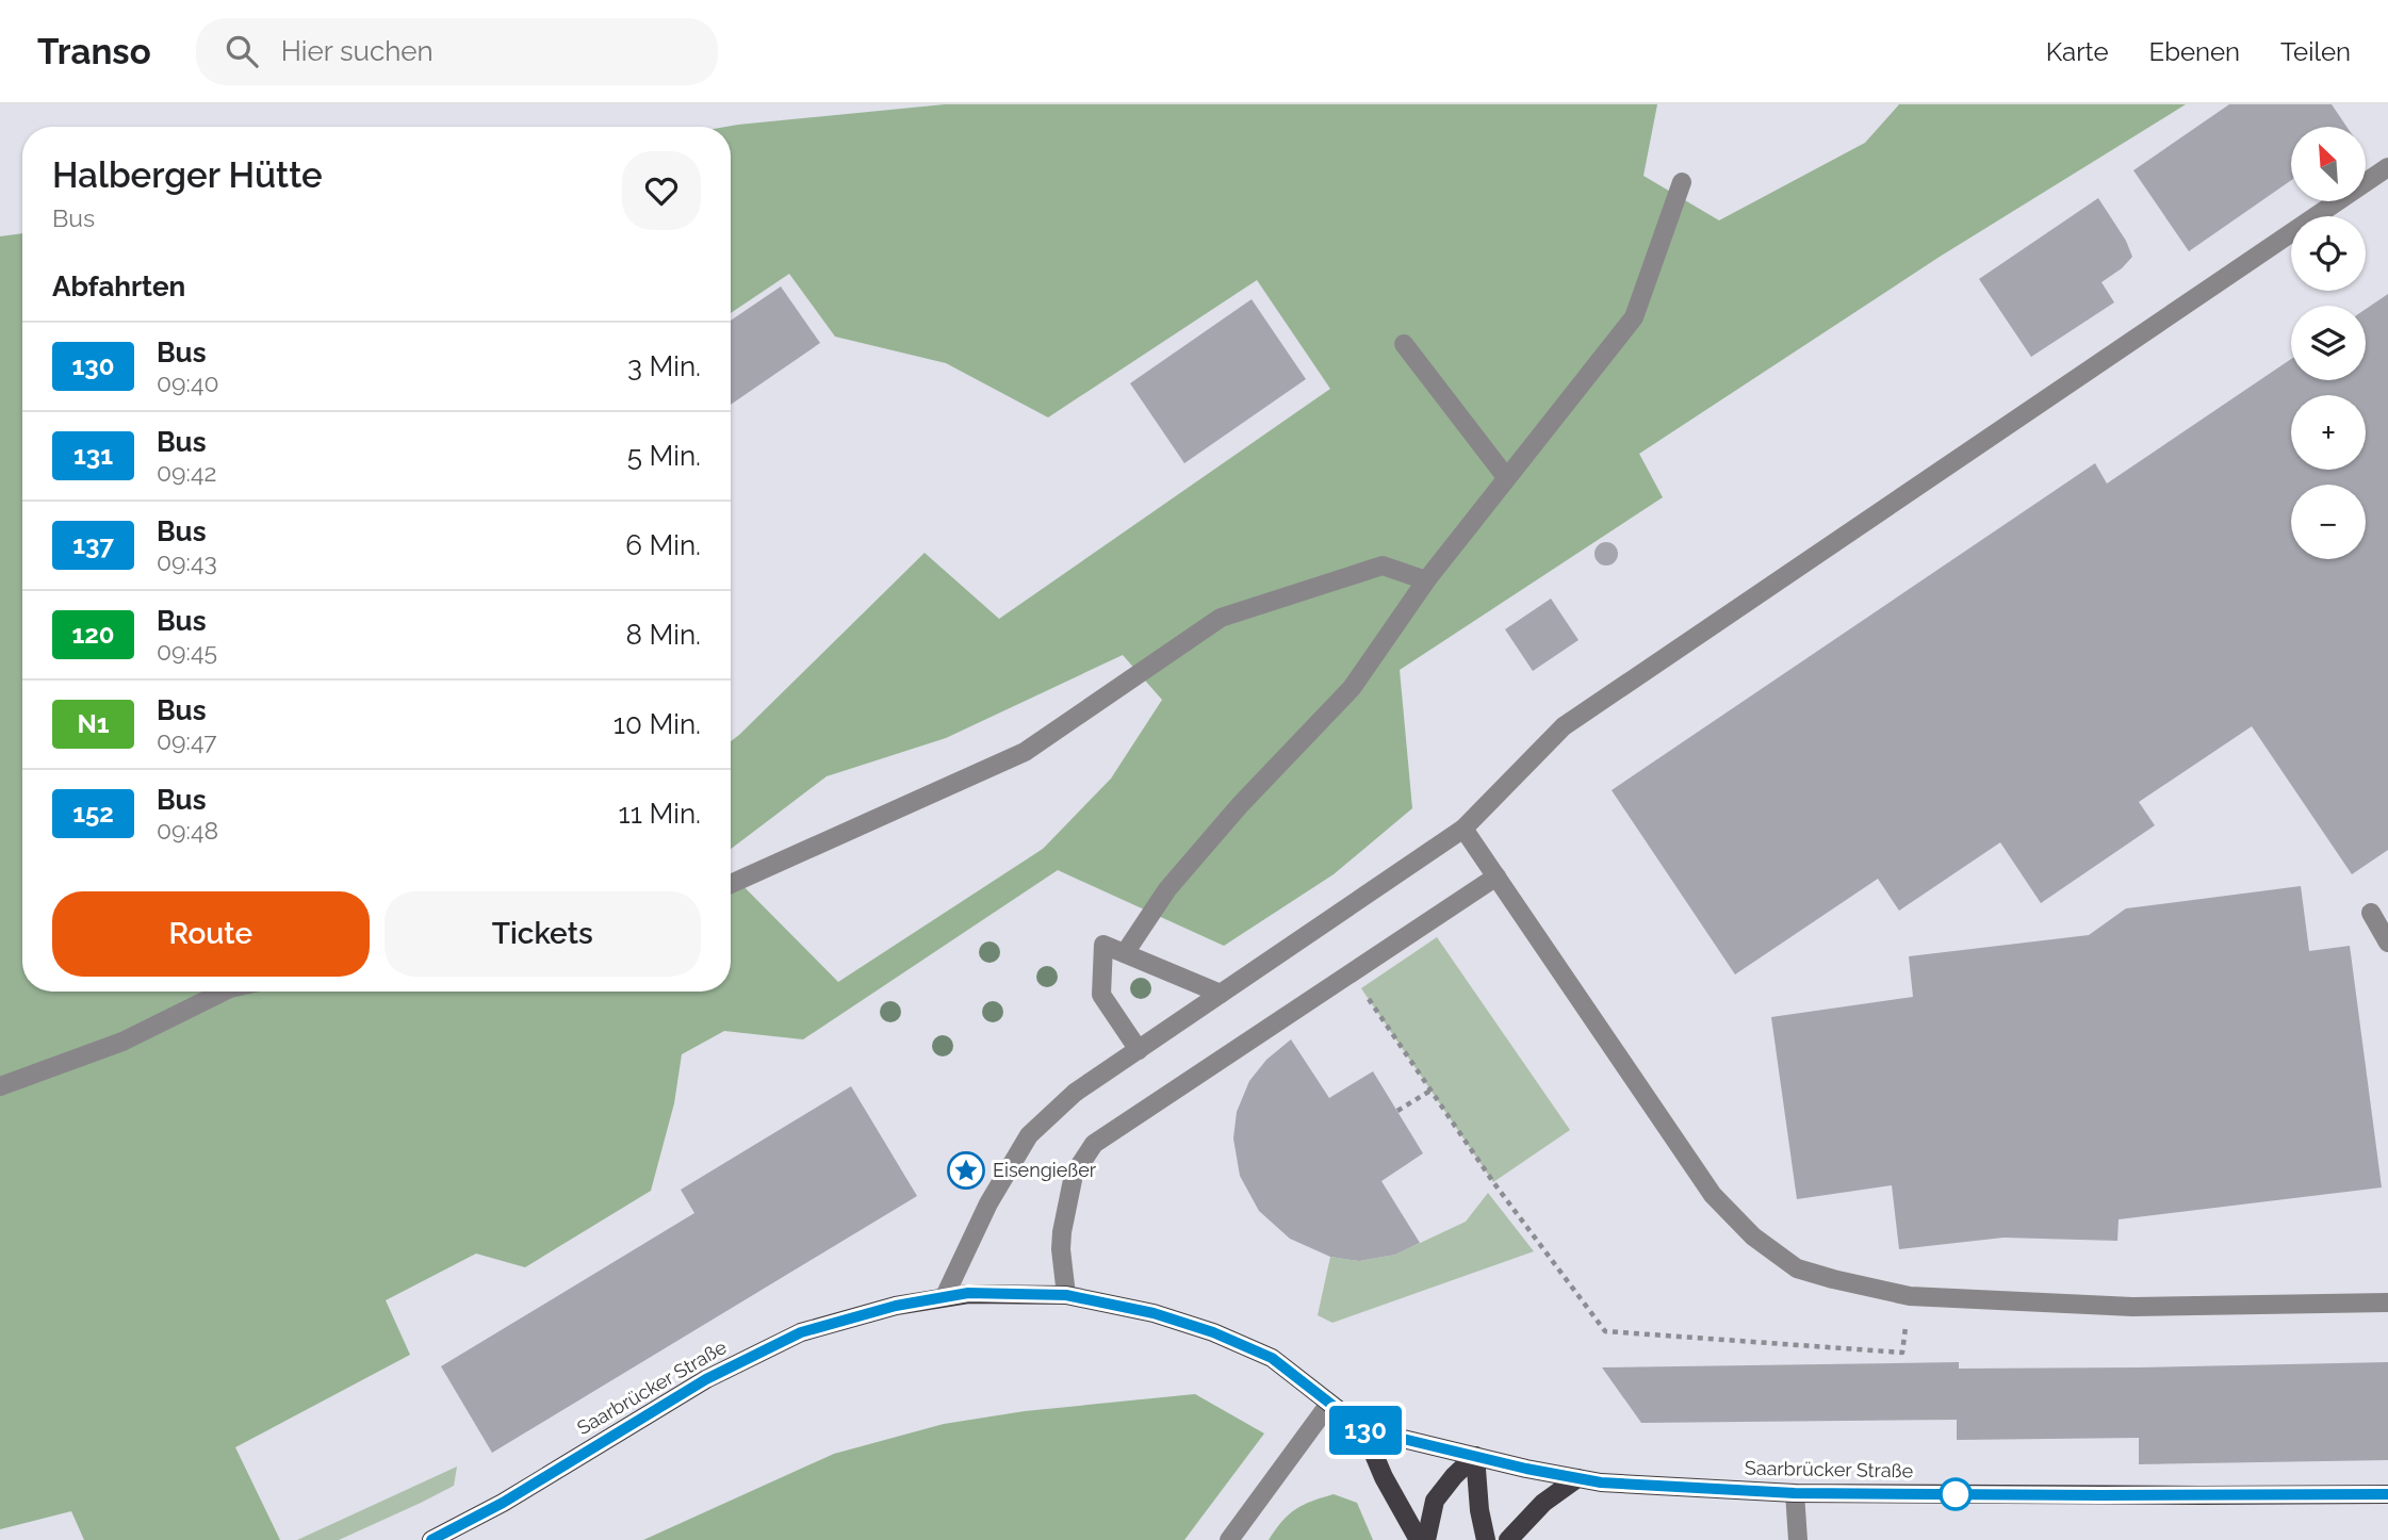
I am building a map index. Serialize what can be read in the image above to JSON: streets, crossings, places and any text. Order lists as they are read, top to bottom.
{
  "streets": {
    "main road": ["Saarbrücker Straße"]
  },
  "places": {
    "place": ["Eisengießer"]
  },
  "lines": ["bus line 130"],
  "north": "top left",
  "page": {
    "header": "Transo",
    "search": "Hier suchen",
    "nav": ["Karte", "Ebenen", "Teilen"],
    "on_map": "130",
    "map_buttons": ["+", "−"],
    "heading": [
      ["Halberger Hütte", "Bus"],
      "Abfahrten"
    ],
    "list": [
      {
        "mark": "130",
        "name": "Bus",
        "note": "09:40",
        "value": "3 Min."
      },
      {
        "mark": "131",
        "name": "Bus",
        "note": "09:42",
        "value": "5 Min."
      },
      {
        "mark": "137",
        "name": "Bus",
        "note": "09:43",
        "value": "6 Min."
      },
      {
        "mark": "120",
        "name": "Bus",
        "note": "09:45",
        "value": "8 Min."
      },
      {
        "mark": "N1",
        "name": "Bus",
        "note": "09:47",
        "value": "10 Min."
      },
      {
        "mark": "152",
        "name": "Bus",
        "note": "09:48",
        "value": "11 Min."
      }
    ],
    "buttons": ["Route", "Tickets"]
  }
}
